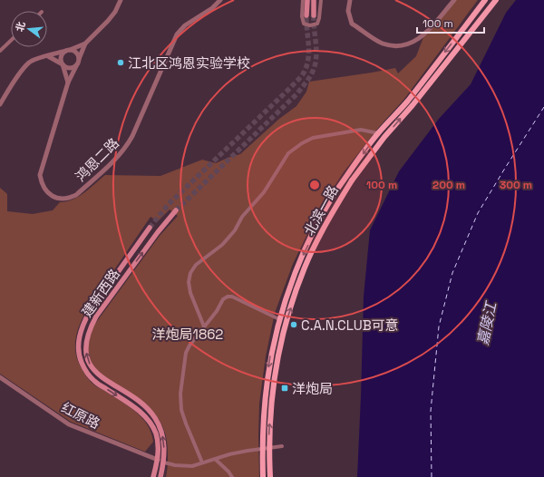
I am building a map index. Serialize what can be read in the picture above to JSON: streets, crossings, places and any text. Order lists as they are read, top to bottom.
{
  "streets": {
    "main road": ["北滨一路", "建新西路"],
    "street": ["鸿恩二路", "红原路"]
  },
  "crossings": [
    ["建新西路", "红原路"]
  ],
  "water": ["嘉陵江"],
  "parks": ["洋炮局1862"],
  "places": {
    "other": ["江北区鸿恩实验学校", "C.A.N.CLUB可意"],
    "transit": ["洋炮局"]
  },
  "scale_bar": "100 m",
  "north": "left",
  "rings": ["100 m", "200 m", "300 m"]
}
